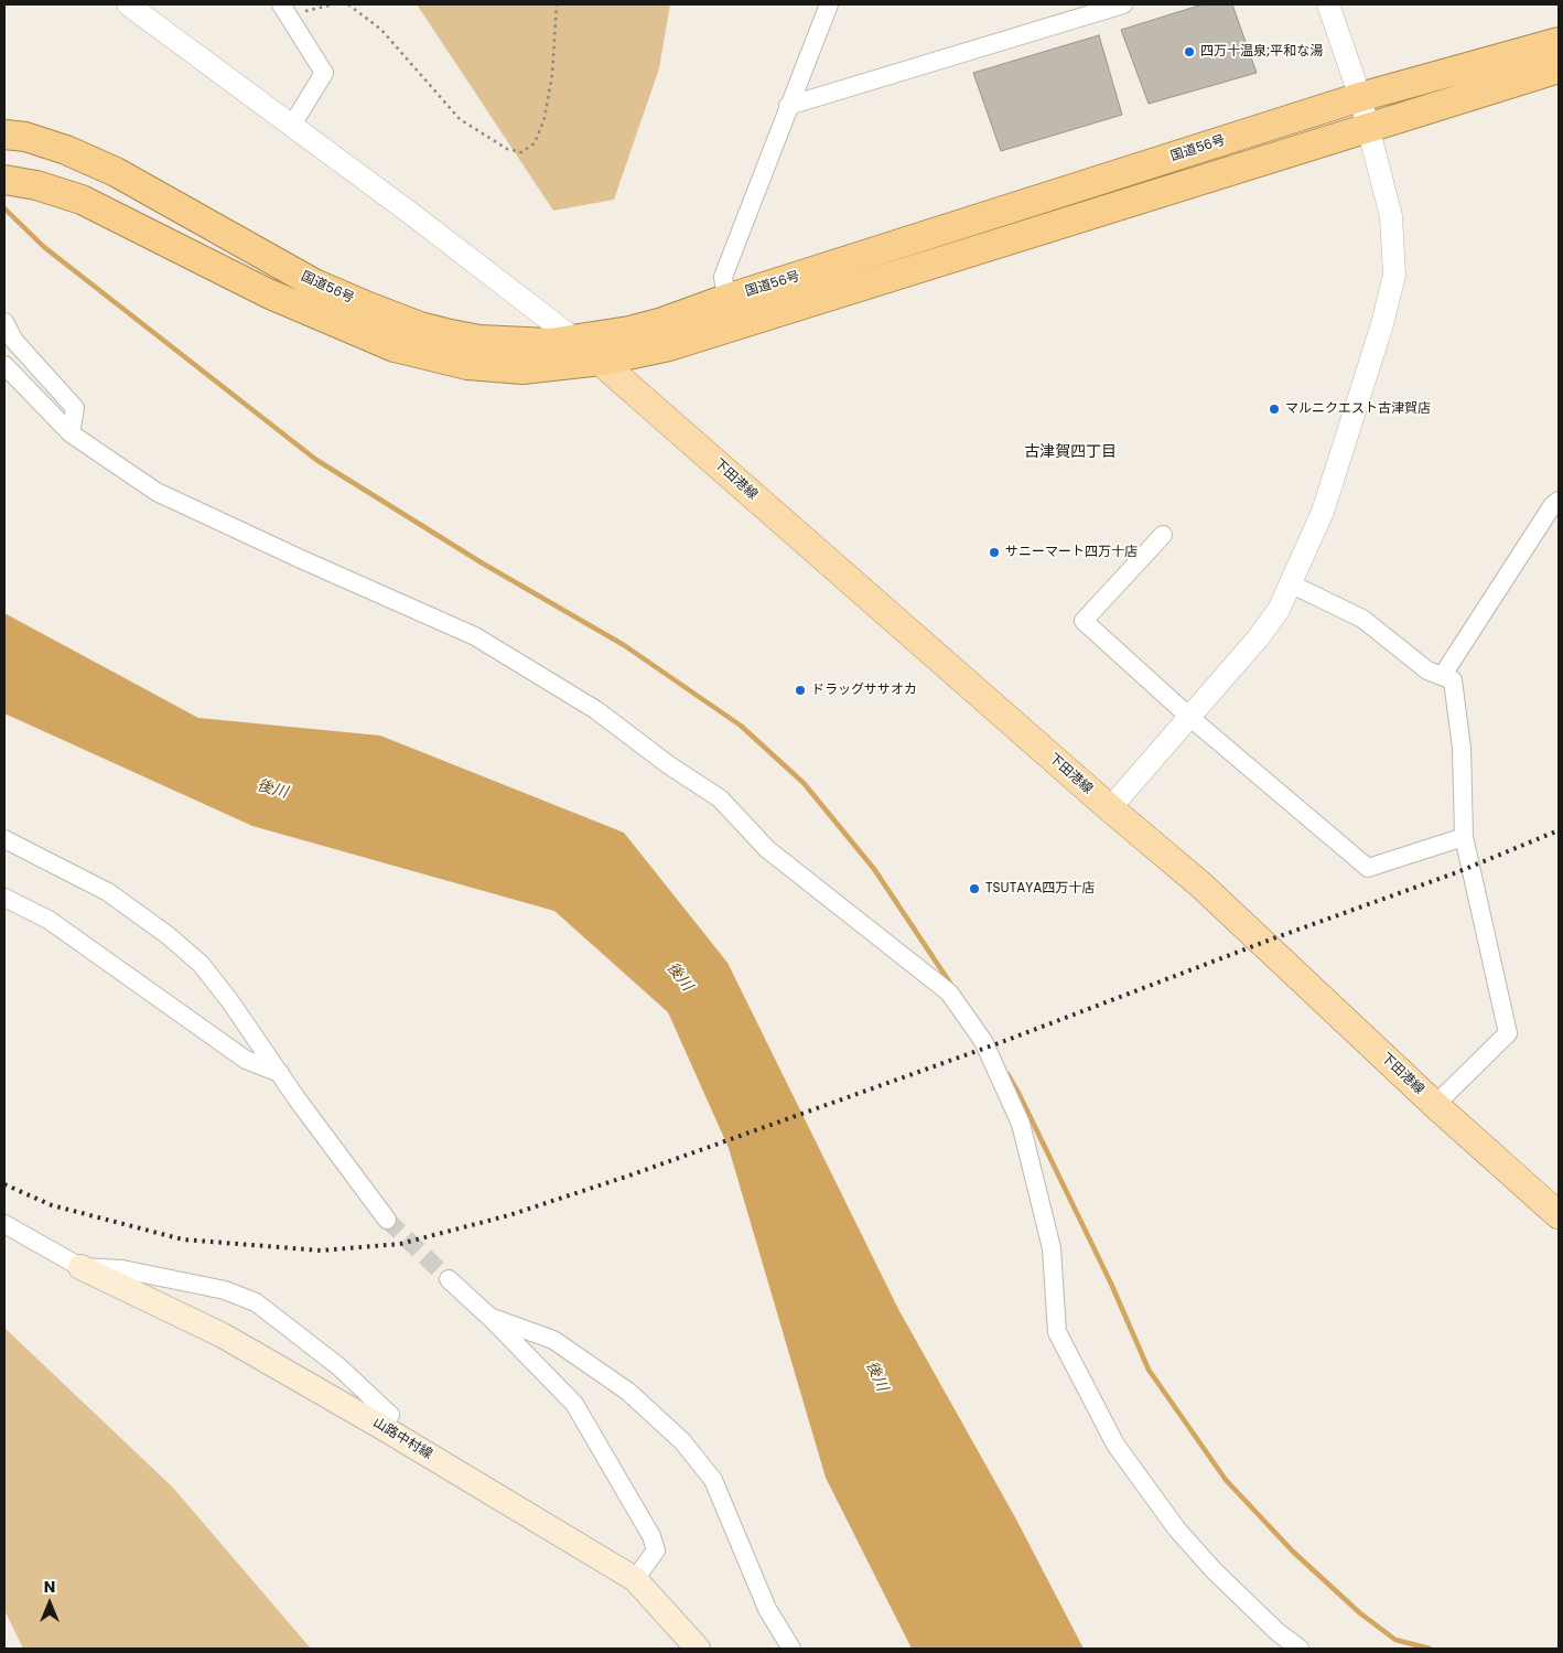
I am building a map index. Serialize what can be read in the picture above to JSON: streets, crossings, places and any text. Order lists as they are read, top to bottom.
{
  "streets": {
    "highway": ["国道56号"],
    "main road": ["下田港線", "山路中村線"]
  },
  "crossings": [
    ["国道56号", "下田港線"]
  ],
  "districts": ["古津賀四丁目"],
  "water": ["後川"],
  "places": [
    "四万十温泉;平和な湯",
    "マルニクエスト古津賀店",
    "サニーマート四万十店",
    "ドラッグササオカ",
    "TSUTAYA四万十店"
  ],
  "north": "top"
}
